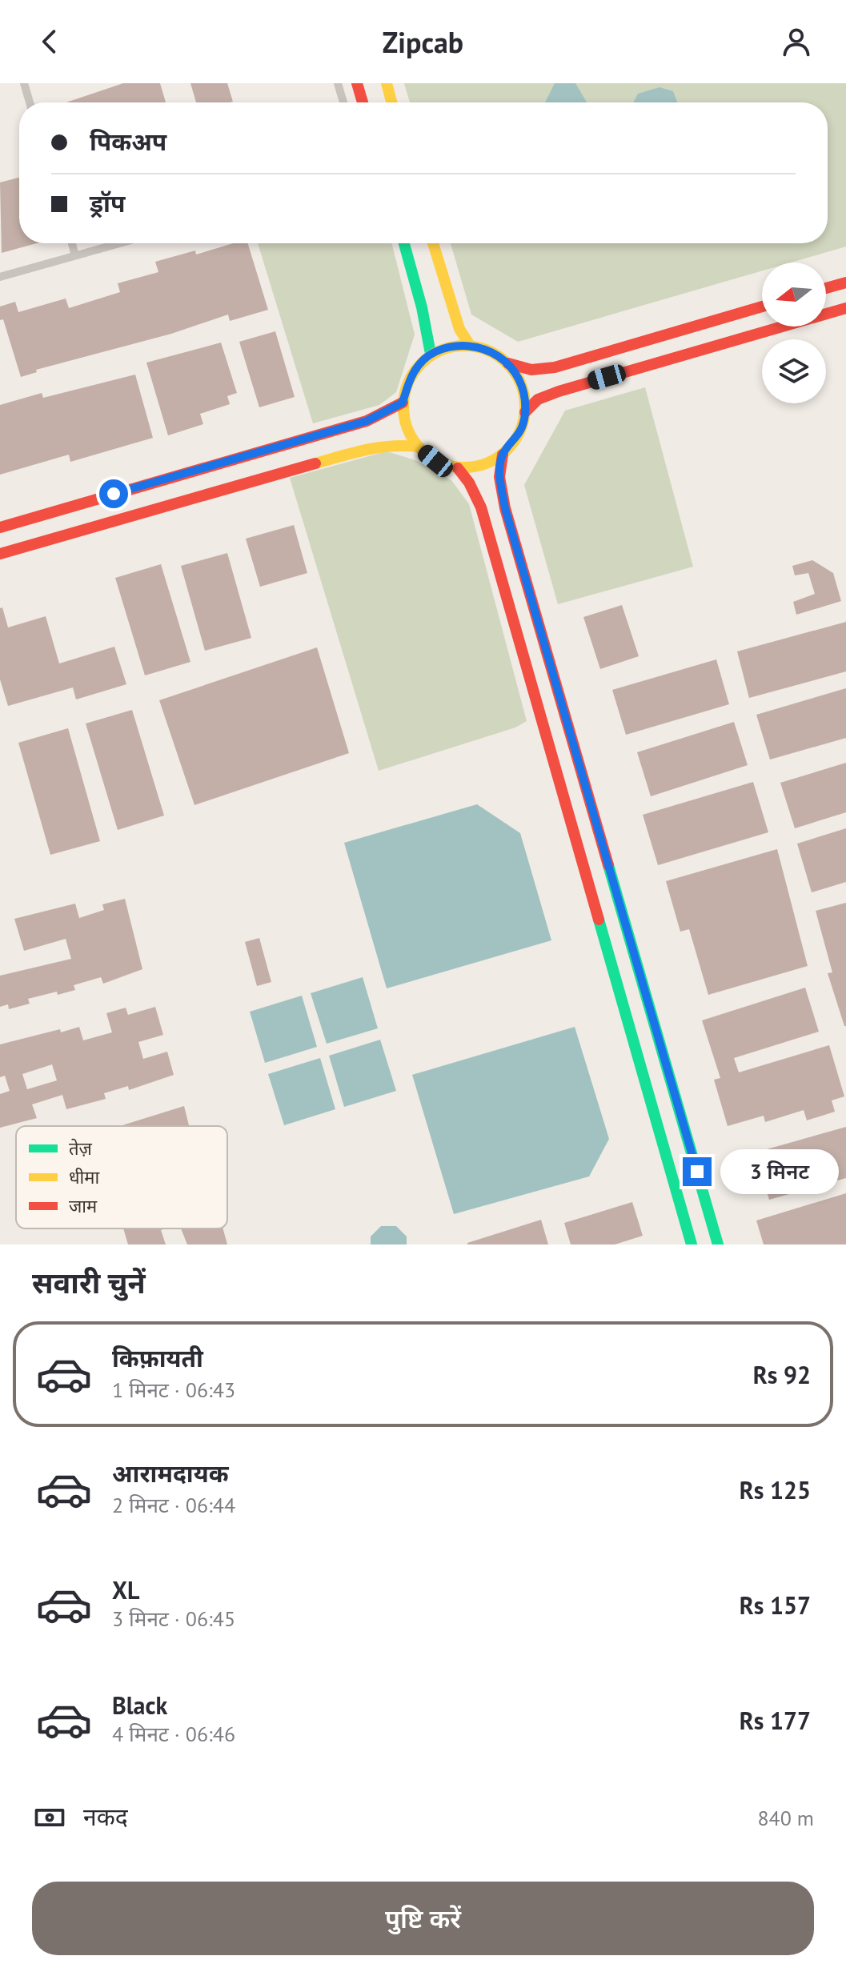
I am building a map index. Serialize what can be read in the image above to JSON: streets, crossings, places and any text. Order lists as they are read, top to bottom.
{
  "legend": ["तेज़", "धीमा", "जाम"],
  "north": "left",
  "page": {
    "header": "Zipcab",
    "banner": ["पिकअप", "ड्रॉप"],
    "bubble": "3 मिनट",
    "heading": "सवारी चुनें",
    "list": [
      {
        "name": "किफ़ायती",
        "note": "1 मिनट · 06:43",
        "value": "Rs 92"
      },
      {
        "name": "आरामदायक",
        "note": "2 मिनट · 06:44",
        "value": "Rs 125"
      },
      {
        "name": "XL",
        "note": "3 मिनट · 06:45",
        "value": "Rs 157"
      },
      {
        "name": "Black",
        "note": "4 मिनट · 06:46",
        "value": "Rs 177"
      }
    ],
    "pay": ["नकद", "840 m"],
    "buttons": "पुष्टि करें"
  }
}
